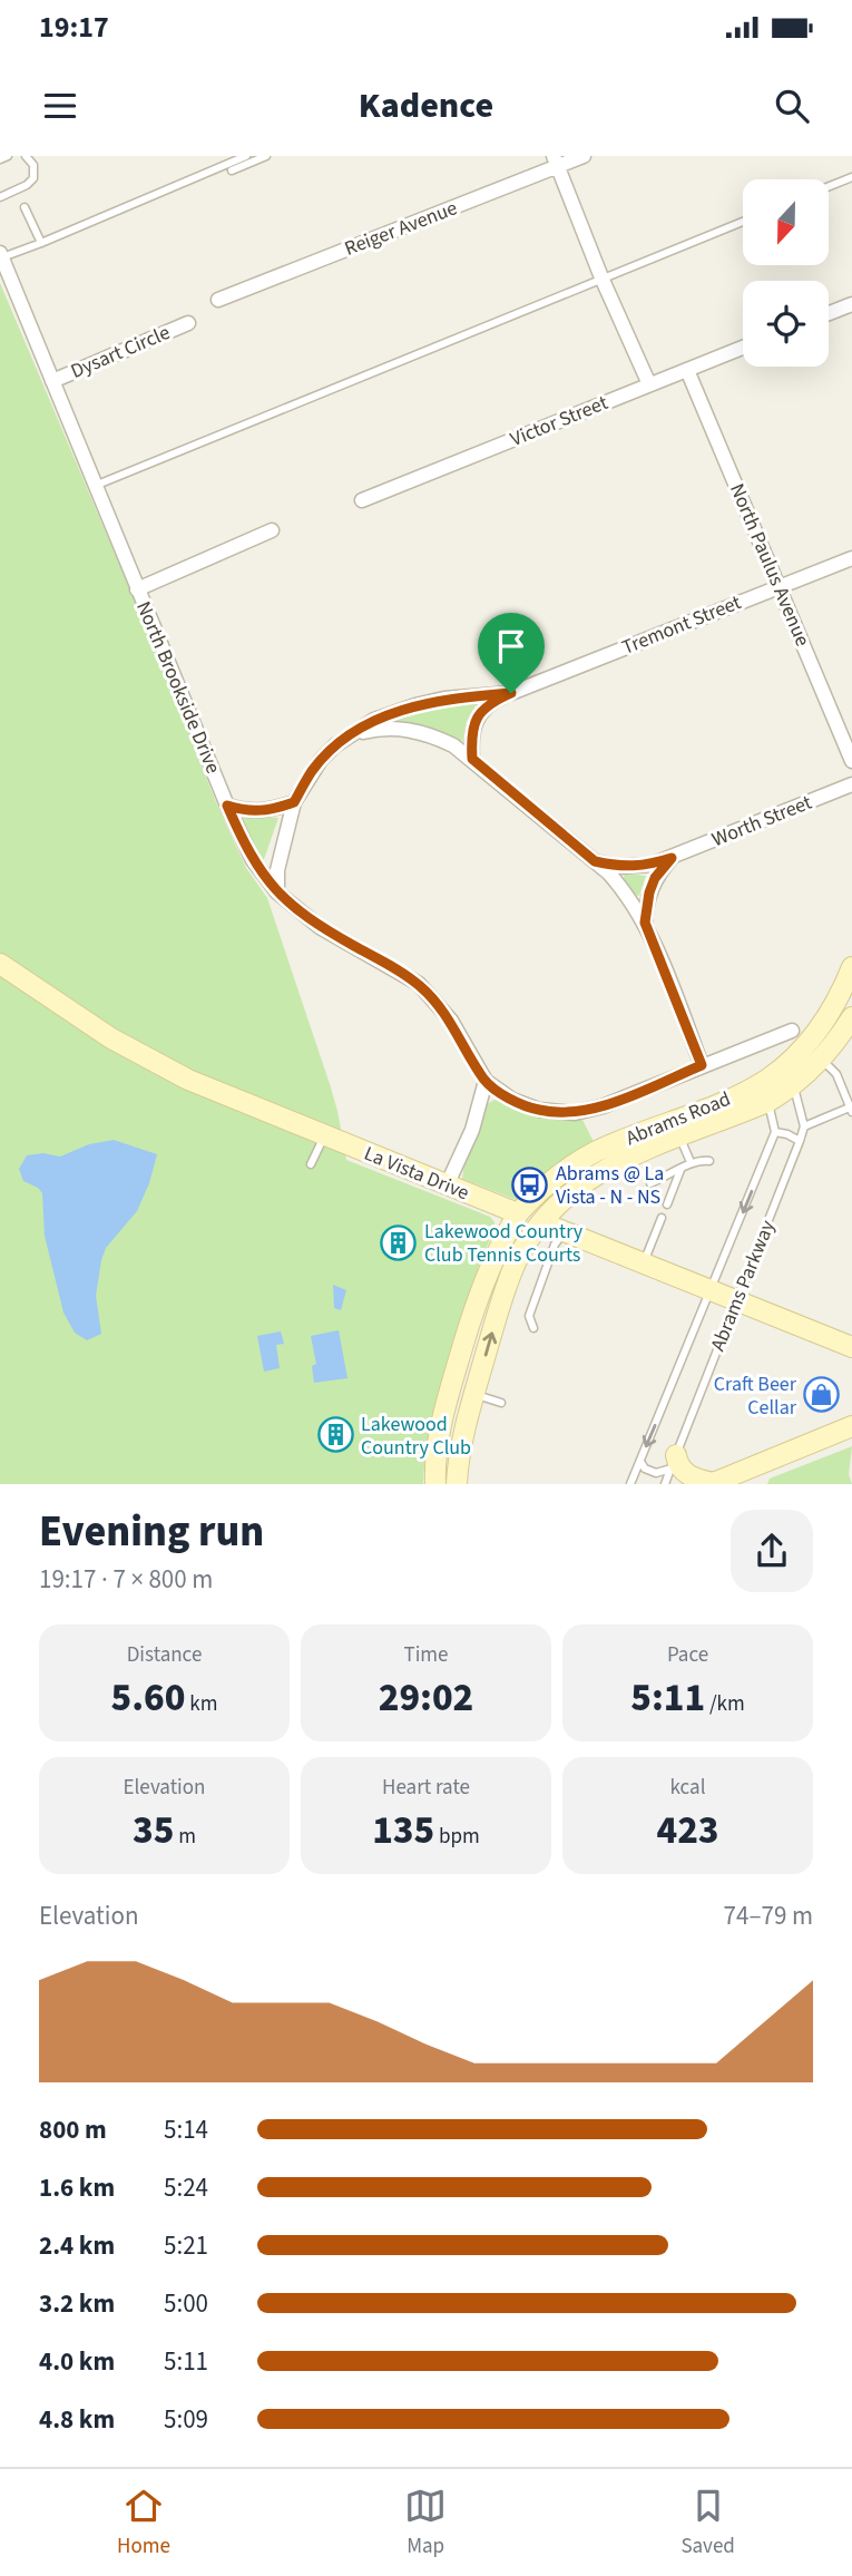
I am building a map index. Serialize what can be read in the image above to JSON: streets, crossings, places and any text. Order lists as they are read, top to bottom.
{
  "streets": {
    "main road": ["Abrams Road", "La Vista Drive"],
    "street": [
      "Reiger Avenue",
      "Dysart Circle",
      "Victor Street",
      "North Paulus Avenue",
      "Tremont Street",
      "North Brookside Drive",
      "Worth Street"
    ],
    "lane": ["Abrams Parkway"]
  },
  "crossings": [
    ["Dysart Circle", "North Brookside Drive"],
    ["Victor Street", "North Paulus Avenue"],
    ["North Paulus Avenue", "Tremont Street"],
    ["Tremont Street", "North Brookside Drive"],
    ["Abrams Road", "La Vista Drive"],
    ["La Vista Drive", "Abrams Parkway"]
  ],
  "places": {
    "bus stop": ["Abrams @ La Vista - N - NS"],
    "building": ["Lakewood Country Club Tennis Courts", "Lakewood Country Club"],
    "shop": ["Craft Beer Cellar"]
  },
  "north": "bottom",
  "page": {
    "status": "19:17",
    "header": "Kadence",
    "heading": ["Evening run", "19:17 · 7 × 800 m"],
    "stats": [
      ["Distance", "5.60 km"],
      ["Time", "29:02"],
      ["Pace", "5:11 /km"],
      ["Elevation", "35 m"],
      ["Heart rate", "135 bpm"],
      ["kcal", "423"]
    ],
    "chart": ["Elevation", "74–79 m"],
    "list": [
      {
        "name": "800 m",
        "note": "5:14"
      },
      {
        "name": "1.6 km",
        "note": "5:24"
      },
      {
        "name": "2.4 km",
        "note": "5:21"
      },
      {
        "name": "3.2 km",
        "note": "5:00"
      },
      {
        "name": "4.0 km",
        "note": "5:11"
      },
      {
        "name": "4.8 km",
        "note": "5:09"
      }
    ],
    "tabs": ["Home", "Map", "Saved"]
  }
}
